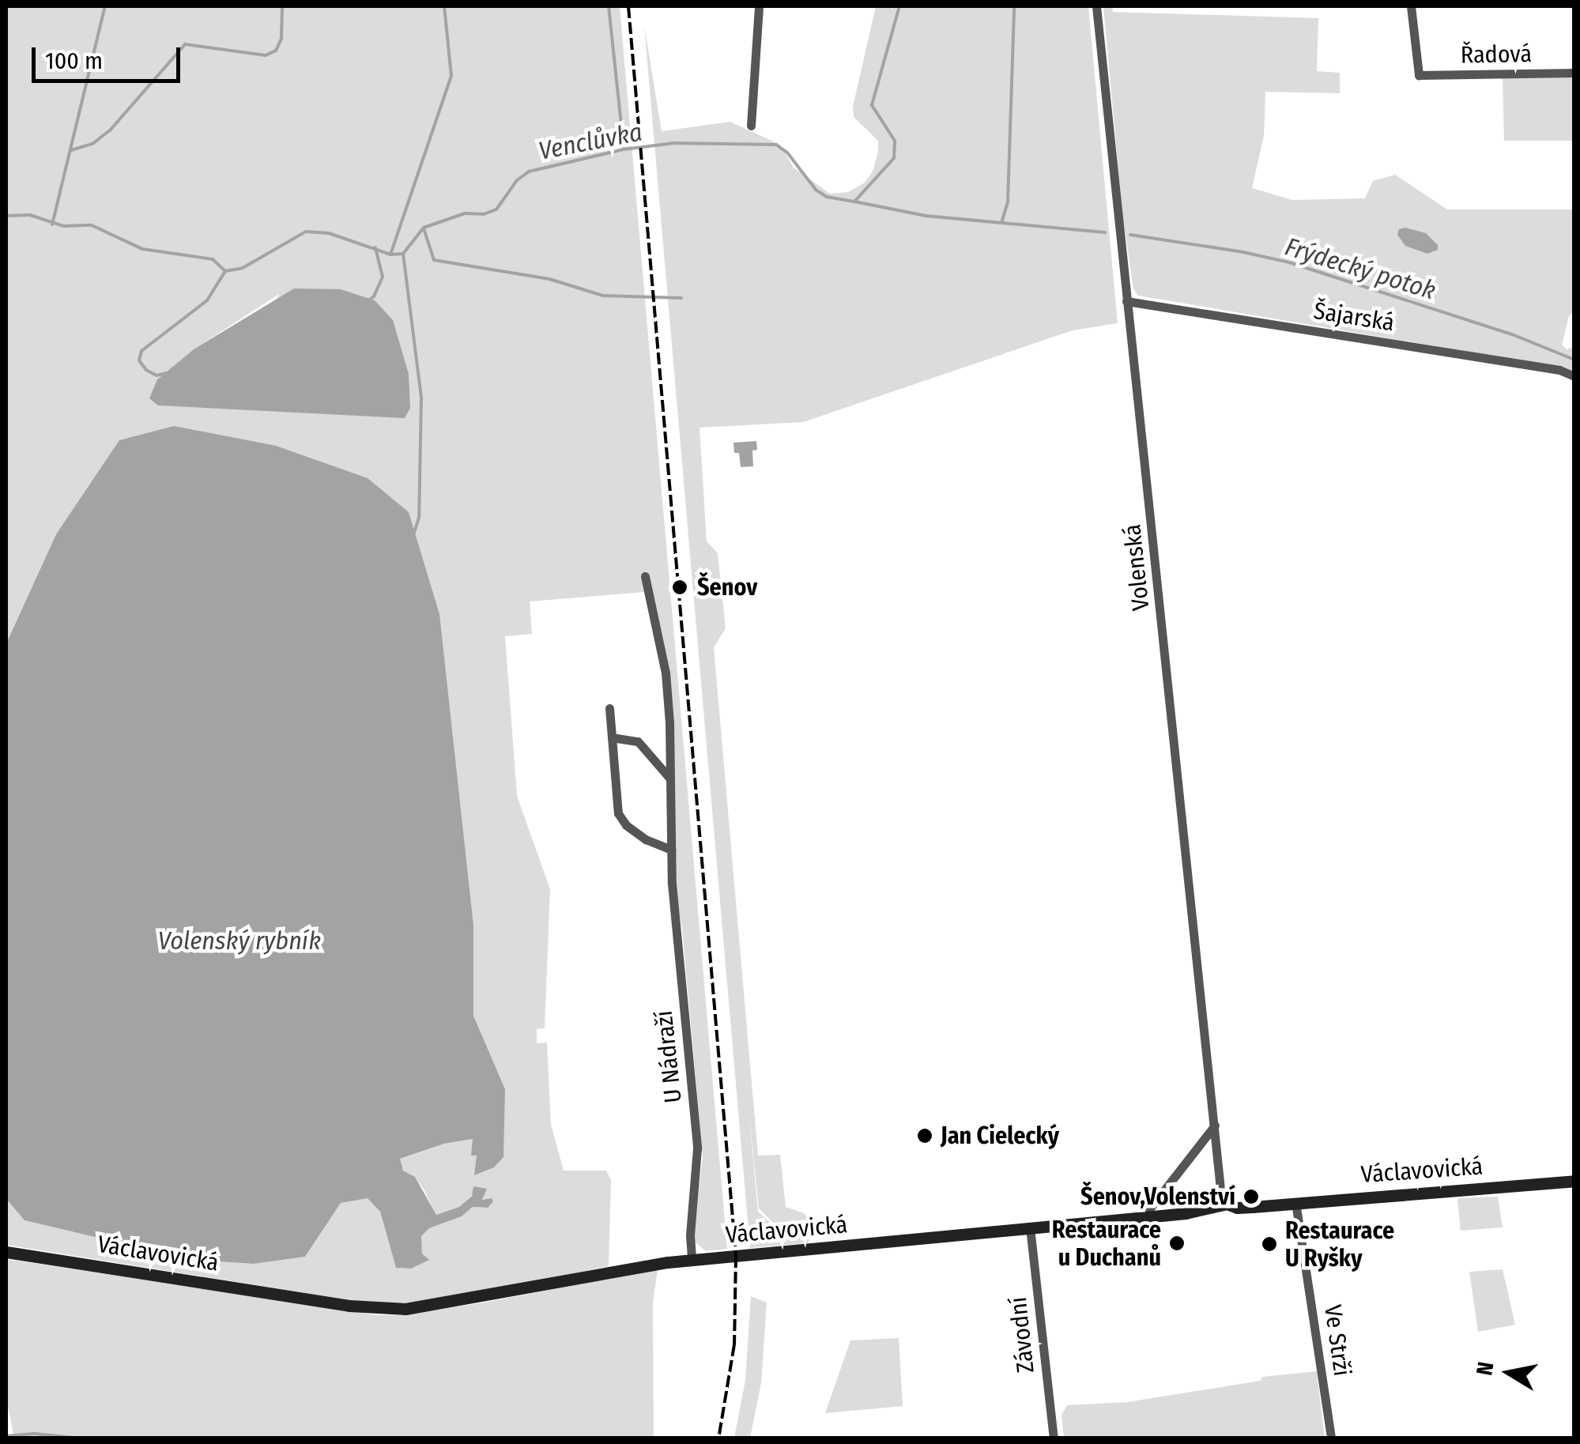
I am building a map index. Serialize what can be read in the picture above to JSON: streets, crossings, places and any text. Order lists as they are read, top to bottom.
{
  "streets": {
    "street": [
      "Řadová",
      "Šajarská",
      "Volenská",
      "U Nádraží",
      "Václavovická",
      "Závodní",
      "Ve Strži"
    ]
  },
  "crossings": [
    ["Šajarská", "Volenská"],
    ["Volenská", "Václavovická"],
    ["U Nádraží", "Václavovická"],
    ["Václavovická", "Závodní"],
    ["Václavovická", "Ve Strži"]
  ],
  "water": ["Venclůvka", "Frýdecký potok", "Volenský rybník"],
  "places": [
    "Šenov",
    "Jan Cielecký",
    "Šenov,Volenství",
    "Restaurace u Duchanů",
    "Restaurace U Ryšky"
  ],
  "scale_bar": "100 m",
  "north": "left"
}
